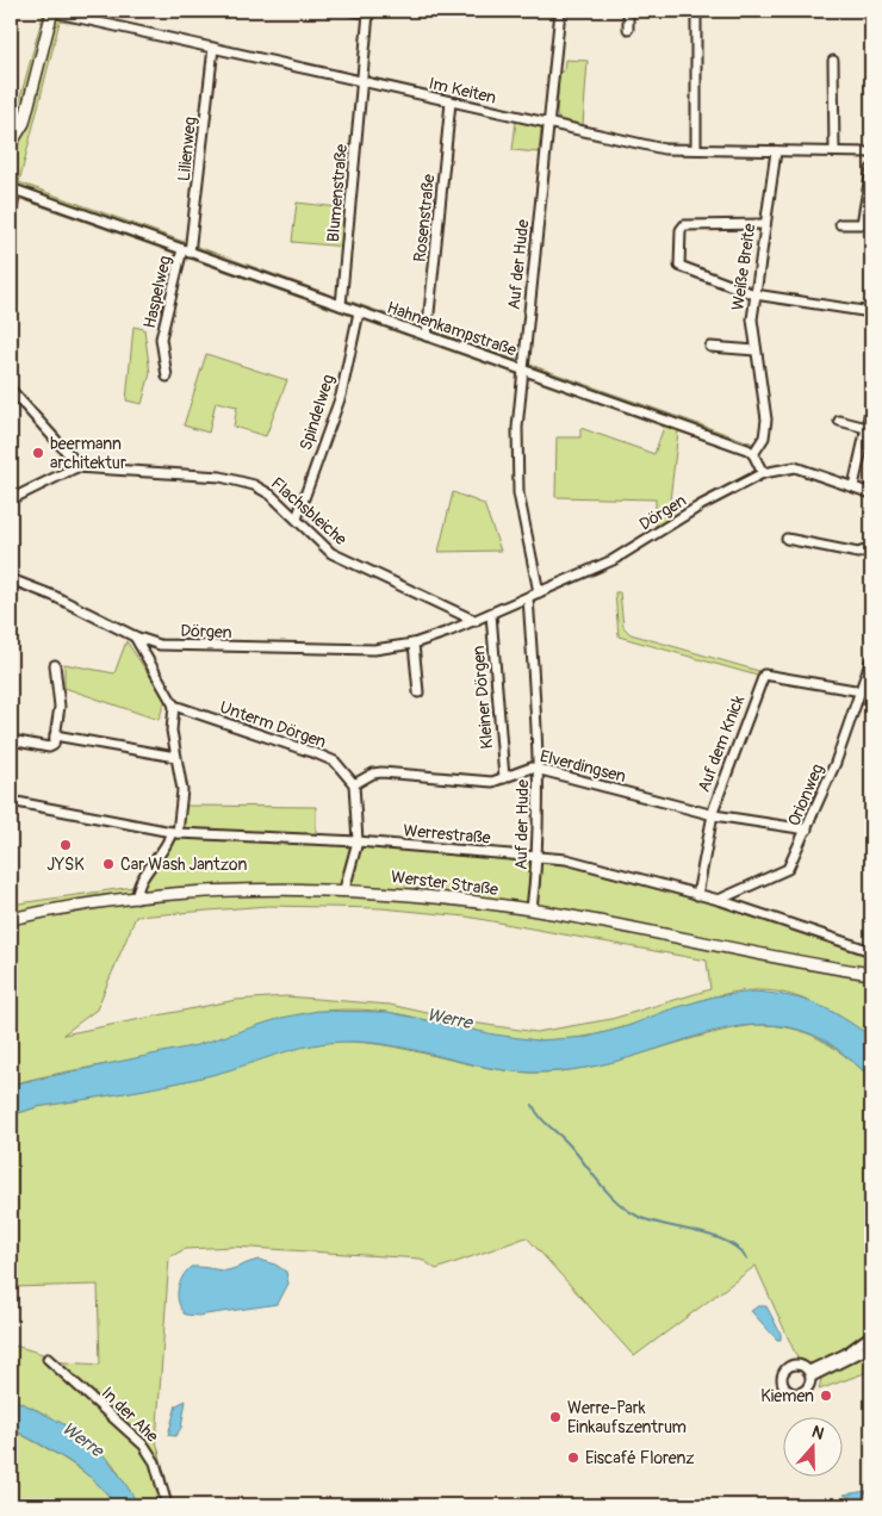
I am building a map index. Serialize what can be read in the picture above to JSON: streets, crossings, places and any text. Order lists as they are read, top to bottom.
{
  "streets": {
    "main road": ["Werster Straße"],
    "street": [
      "Im Keiten",
      "Lilienweg",
      "Blumenstraße",
      "Rosenstraße",
      "Auf der Hude",
      "Weiße Breite",
      "Haspelweg",
      "Hahnenkampstraße",
      "Spindelweg",
      "Flachsbleiche",
      "Dörgen",
      "Kleiner Dörgen",
      "Unterm Dörgen",
      "Auf dem Knick",
      "Elverdingsen",
      "Orionweg",
      "Werrestraße",
      "In der Ahe"
    ]
  },
  "crossings": [
    ["Im Keiten", "Lilienweg"],
    ["Im Keiten", "Blumenstraße"],
    ["Im Keiten", "Rosenstraße"],
    ["Im Keiten", "Auf der Hude"],
    ["Im Keiten", "Weiße Breite"],
    ["Lilienweg", "Haspelweg"],
    ["Lilienweg", "Hahnenkampstraße"],
    ["Blumenstraße", "Hahnenkampstraße"],
    ["Rosenstraße", "Hahnenkampstraße"],
    ["Auf der Hude", "Hahnenkampstraße"],
    ["Auf der Hude", "Dörgen"],
    ["Auf der Hude", "Elverdingsen"],
    ["Auf der Hude", "Werrestraße"],
    ["Auf der Hude", "Werster Straße"],
    ["Weiße Breite", "Hahnenkampstraße"],
    ["Haspelweg", "Hahnenkampstraße"],
    ["Hahnenkampstraße", "Spindelweg"],
    ["Spindelweg", "Flachsbleiche"],
    ["Flachsbleiche", "Dörgen"],
    ["Dörgen", "Kleiner Dörgen"],
    ["Kleiner Dörgen", "Elverdingsen"],
    ["Unterm Dörgen", "Elverdingsen"],
    ["Auf dem Knick", "Elverdingsen"],
    ["Auf dem Knick", "Orionweg"],
    ["Auf dem Knick", "Werrestraße"],
    ["Elverdingsen", "Orionweg"],
    ["Orionweg", "Werrestraße"]
  ],
  "water": ["Werre"],
  "places": [
    "beermann architektur",
    "JYSK",
    "Car Wash Jantzon",
    "Kiemen",
    "Werre-Park Einkaufszentrum",
    "Eiscafé Florenz"
  ],
  "north": "top"
}
